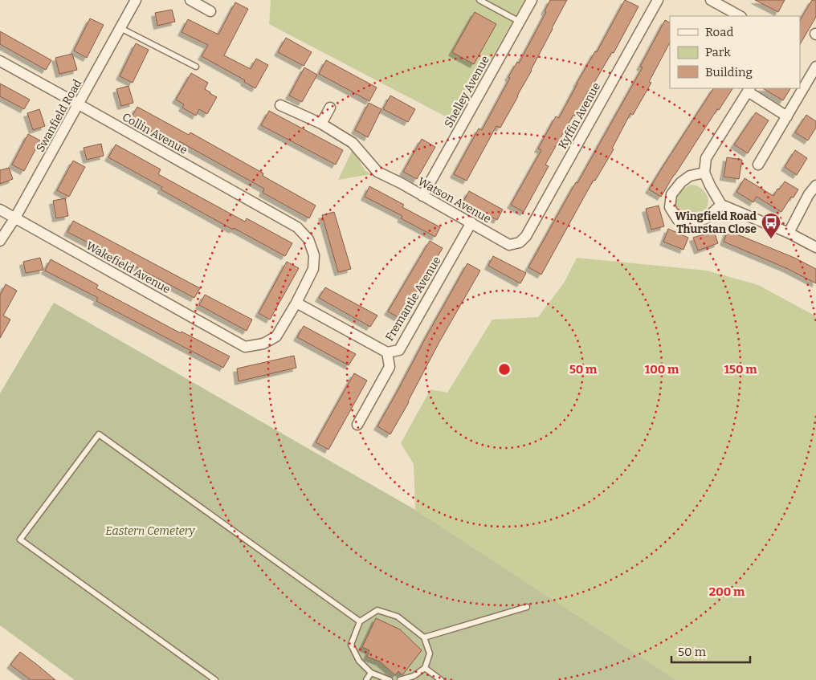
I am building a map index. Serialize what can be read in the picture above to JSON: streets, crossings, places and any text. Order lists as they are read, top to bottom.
{
  "streets": {
    "street": [
      "Shelley Avenue",
      "Swanfield Road",
      "Kyffin Avenue",
      "Collin Avenue",
      "Watson Avenue",
      "Wakefield Avenue",
      "Fremantle Avenue"
    ]
  },
  "crossings": [
    ["Shelley Avenue", "Watson Avenue"],
    ["Swanfield Road", "Collin Avenue"],
    ["Swanfield Road", "Wakefield Avenue"],
    ["Kyffin Avenue", "Watson Avenue"],
    ["Collin Avenue", "Wakefield Avenue"],
    ["Watson Avenue", "Fremantle Avenue"]
  ],
  "parks": ["Eastern Cemetery"],
  "places": {
    "bus stop": ["Wingfield Road Thurstan Close"]
  },
  "legend": ["Road", "Park", "Building"],
  "scale_bar": "50 m",
  "rings": [
    "50 m",
    "100 m",
    "150 m",
    "200 m"
  ]
}
